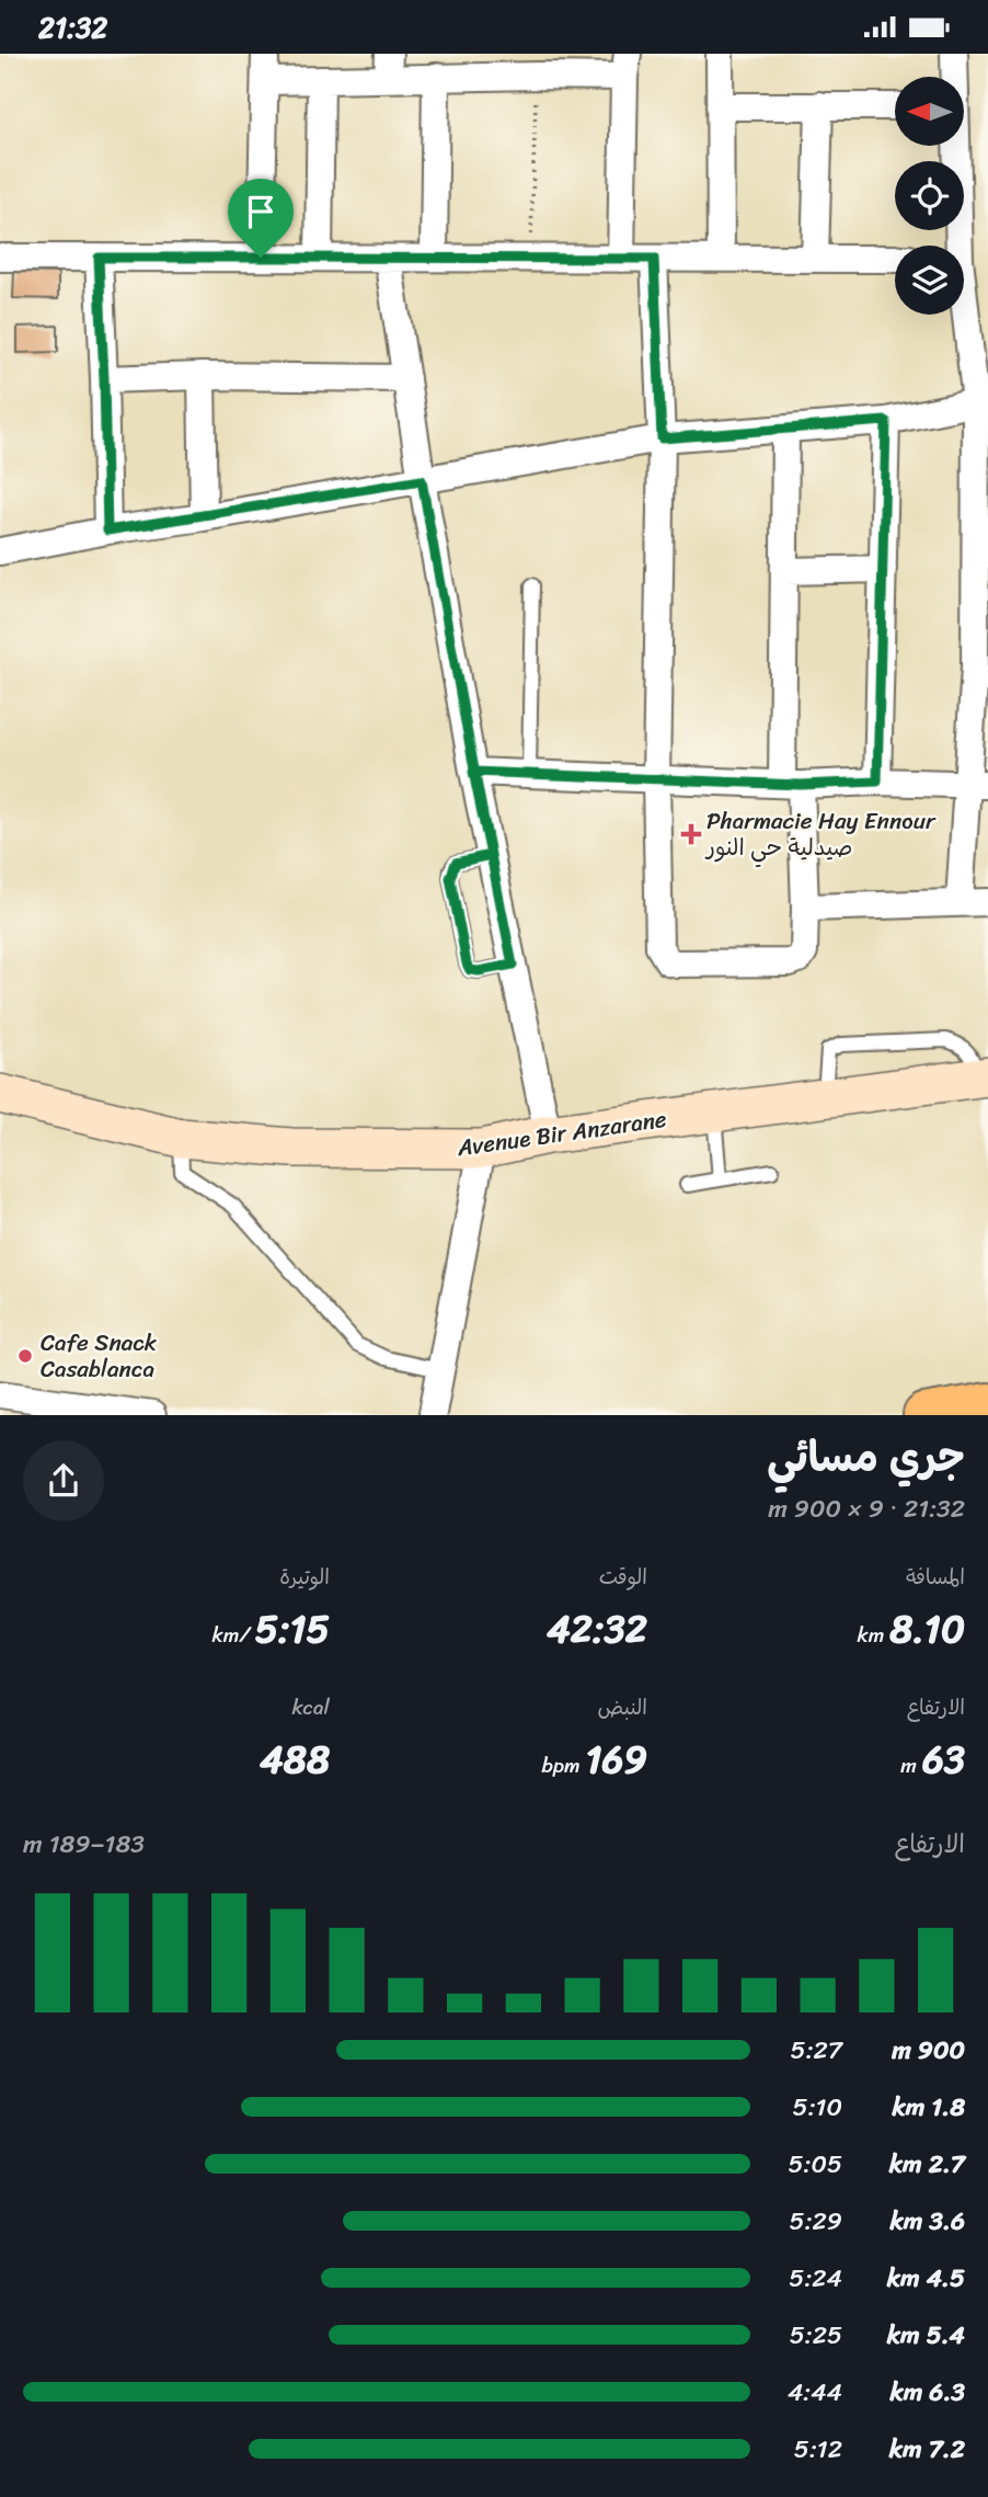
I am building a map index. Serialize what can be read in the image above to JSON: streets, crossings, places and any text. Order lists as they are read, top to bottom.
{
  "streets": {
    "street": ["Avenue Bir Anzarane"]
  },
  "places": {
    "health": ["Pharmacie Hay Ennour صيدلية حي النور"],
    "other": ["Cafe Snack Casablanca"]
  },
  "north": "left",
  "page": {
    "status": "21:32",
    "heading": ["جري مسائي", "21:32 · 9 × 900 m"],
    "stats": [
      ["المسافة", "8.10 km"],
      ["الوقت", "42:32"],
      ["الوتيرة", "5:15 /km"],
      ["الارتفاع", "63 m"],
      ["النبض", "169 bpm"],
      ["kcal", "488"]
    ],
    "chart": ["الارتفاع", "183–189 m"],
    "list": [
      {
        "name": "900 m",
        "note": "5:27"
      },
      {
        "name": "1.8 km",
        "note": "5:10"
      },
      {
        "name": "2.7 km",
        "note": "5:05"
      },
      {
        "name": "3.6 km",
        "note": "5:29"
      },
      {
        "name": "4.5 km",
        "note": "5:24"
      },
      {
        "name": "5.4 km",
        "note": "5:25"
      },
      {
        "name": "6.3 km",
        "note": "4:44"
      },
      {
        "name": "7.2 km",
        "note": "5:12"
      }
    ]
  }
}
